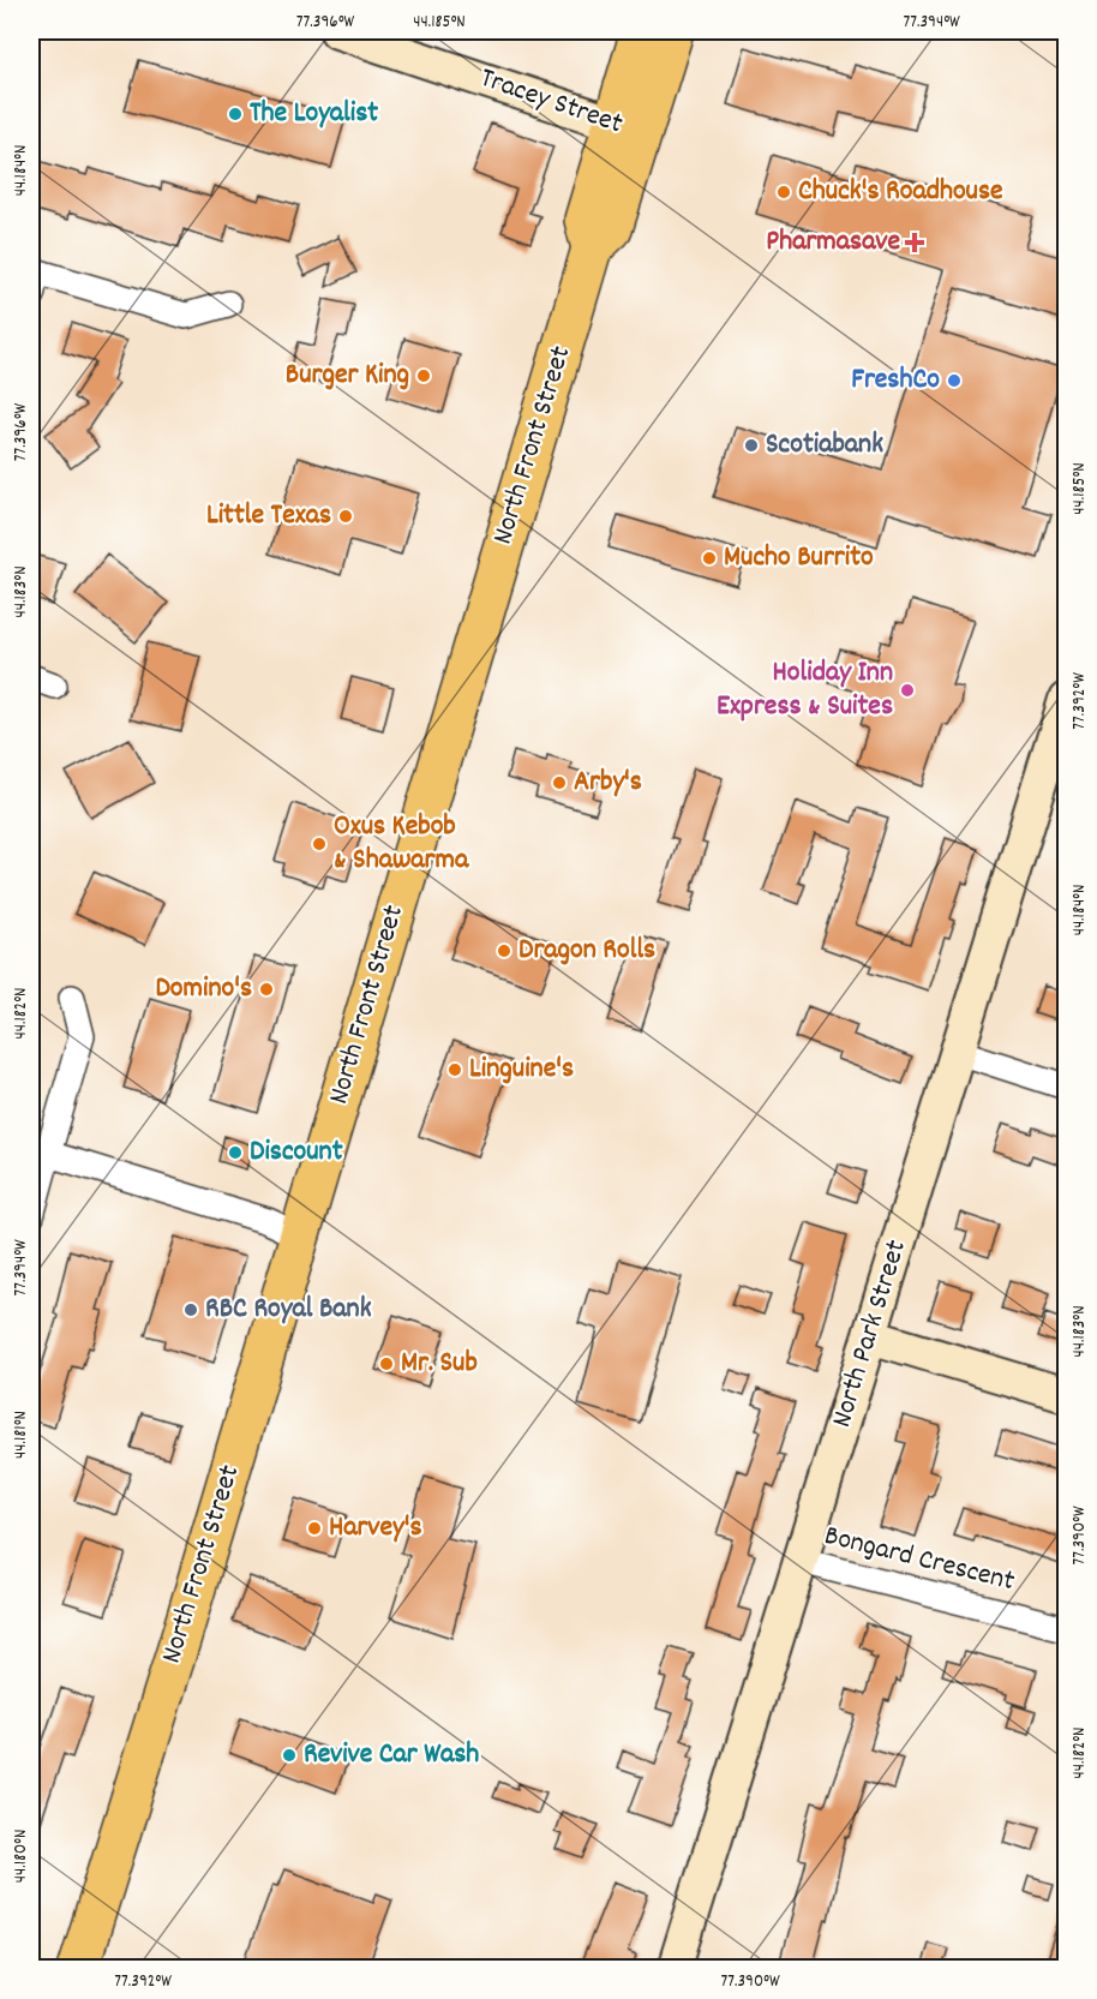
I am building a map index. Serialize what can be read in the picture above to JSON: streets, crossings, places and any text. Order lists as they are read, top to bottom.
{
  "streets": {
    "main road": ["North Front Street"],
    "street": ["Tracey Street", "North Park Street", "Bongard Crescent"]
  },
  "crossings": [
    ["Tracey Street", "North Front Street"],
    ["North Park Street", "Bongard Crescent"]
  ],
  "places": {
    "other": [
      "The Loyalist",
      "Chuck's Roadhouse",
      "Burger King",
      "FreshCo",
      "Scotiabank",
      "Little Texas",
      "Mucho Burrito",
      "Holiday Inn Express & Suites",
      "Arby's",
      "Oxus Kebob & Shawarma",
      "Dragon Rolls",
      "Domino's",
      "Linguine's",
      "Discount",
      "RBC Royal Bank",
      "Mr. Sub",
      "Harvey's",
      "Revive Car Wash"
    ],
    "health": ["Pharmasave"]
  },
  "coordinates": [
    "77.396°W",
    "44.185°N",
    "77.394°W",
    "44.184°N",
    "44.183°N",
    "77.392°W",
    "44.182°N",
    "44.181°N",
    "77.390°W",
    "44.180°N"
  ]
}
